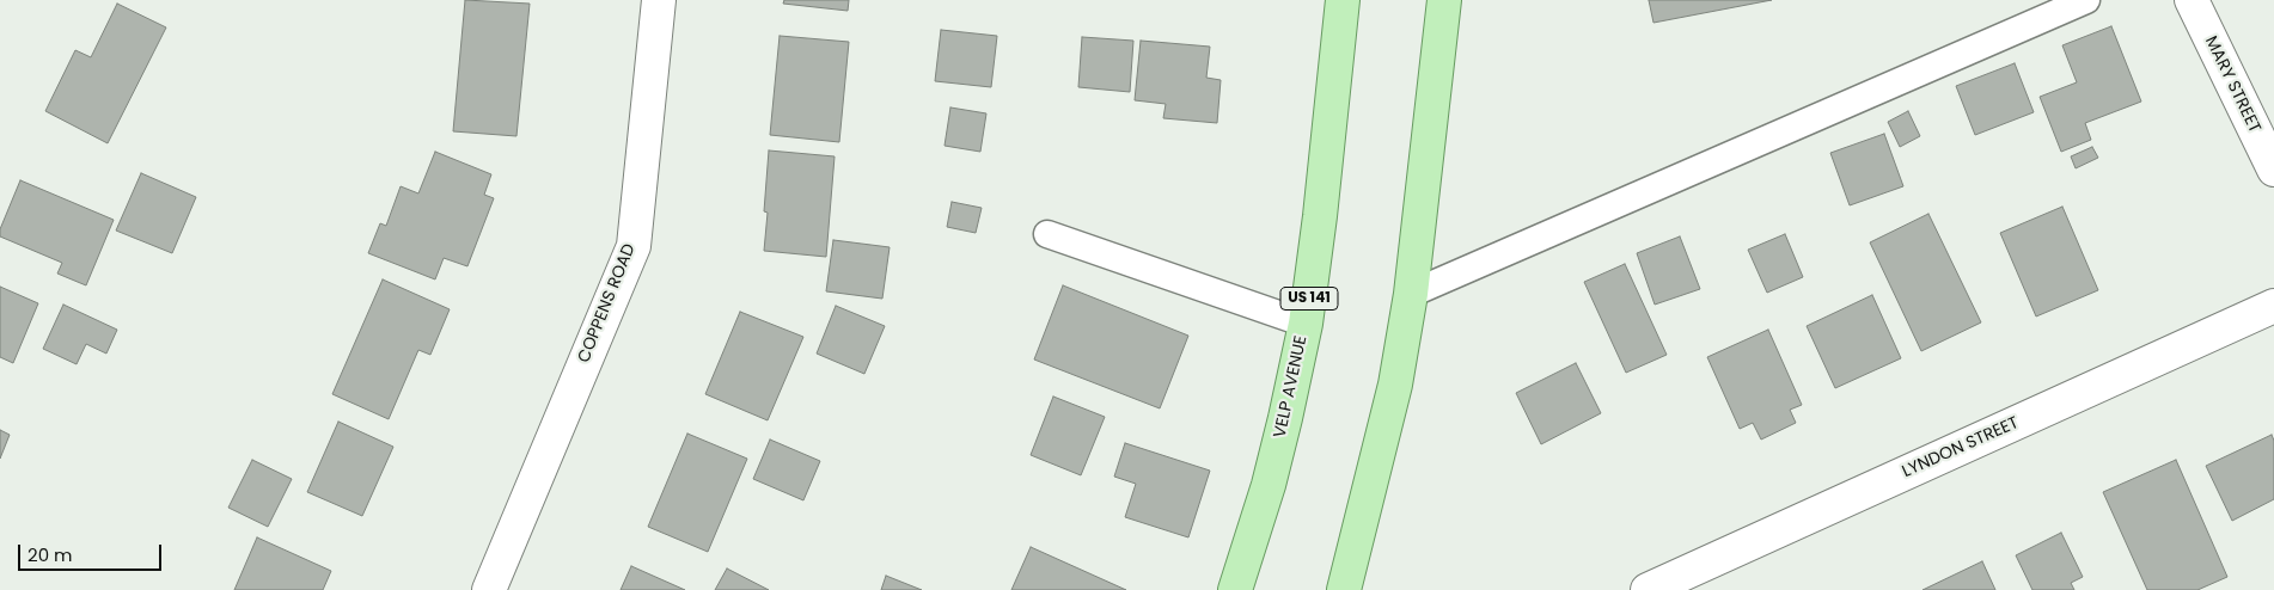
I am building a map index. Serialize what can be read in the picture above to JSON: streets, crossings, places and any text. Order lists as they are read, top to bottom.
{
  "streets": {
    "main road": ["US 141", "VELP AVENUE"],
    "street": ["MARY STREET", "COPPENS ROAD", "LYNDON STREET"]
  },
  "scale_bar": "20 m"
}
